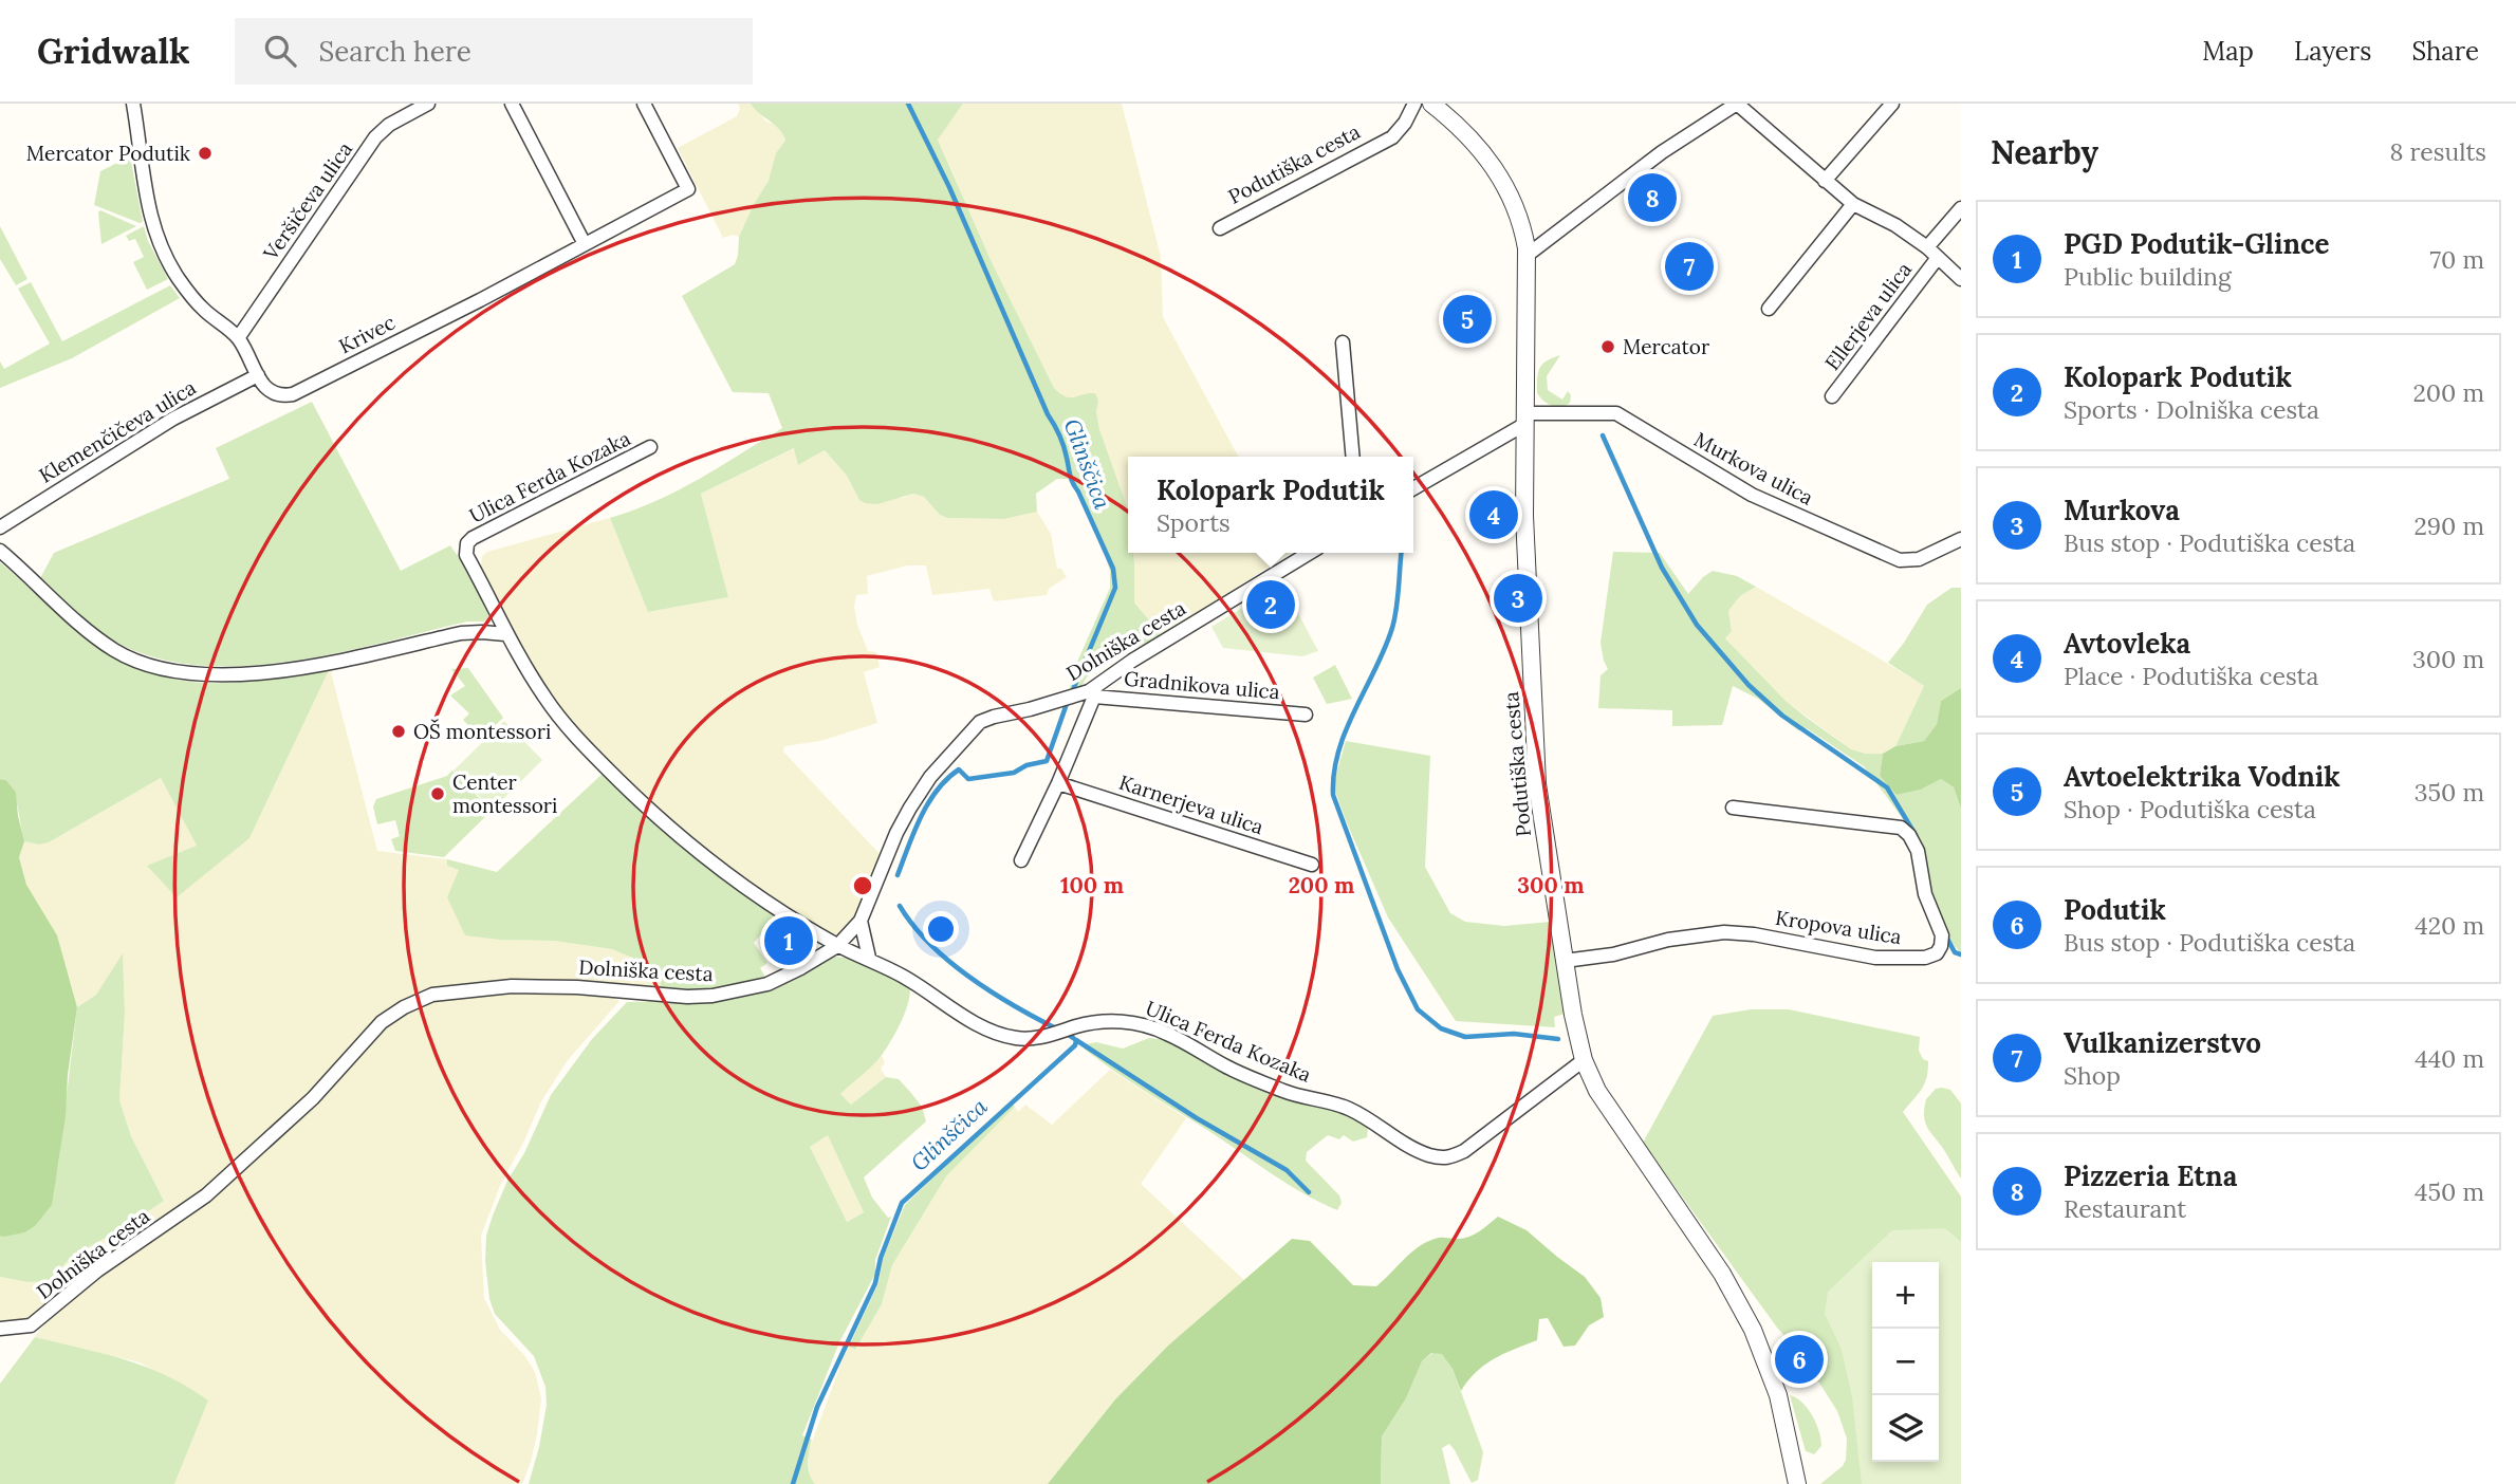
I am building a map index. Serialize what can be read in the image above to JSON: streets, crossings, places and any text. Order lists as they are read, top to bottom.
{
  "streets": {
    "street": [
      "Podutiška cesta",
      "Veršičeva ulica",
      "Ellerjeva ulica",
      "Krivec",
      "Klemenčičeva ulica",
      "Murkova ulica",
      "Ulica Ferda Kozaka",
      "Dolniška cesta",
      "Gradnikova ulica",
      "Karnerjeva ulica",
      "Kropova ulica"
    ]
  },
  "crossings": [
    ["Podutiška cesta", "Murkova ulica"],
    ["Podutiška cesta", "Ulica Ferda Kozaka"],
    ["Podutiška cesta", "Kropova ulica"],
    ["Veršičeva ulica", "Krivec"],
    ["Krivec", "Klemenčičeva ulica"],
    ["Ulica Ferda Kozaka", "Dolniška cesta"],
    ["Dolniška cesta", "Gradnikova ulica"]
  ],
  "water": ["Glinščica"],
  "places": [
    "Mercator Podutik",
    "Mercator",
    "OŠ montessori",
    "Center montessori"
  ],
  "page": {
    "header": "Gridwalk",
    "search": "Search here",
    "nav": ["Map", "Layers", "Share"],
    "heading": ["Nearby", "8 results"],
    "pins": [
      "8",
      "7",
      "5",
      "4",
      "3",
      "2",
      "1",
      "6"
    ],
    "list": [
      {
        "mark": "1",
        "name": "PGD Podutik-Glince",
        "note": "Public building",
        "value": "70 m"
      },
      {
        "mark": "2",
        "name": "Kolopark Podutik",
        "note": "Sports · Dolniška cesta",
        "value": "200 m"
      },
      {
        "mark": "3",
        "name": "Murkova",
        "note": "Bus stop · Podutiška cesta",
        "value": "290 m"
      },
      {
        "mark": "4",
        "name": "Avtovleka",
        "note": "Place · Podutiška cesta",
        "value": "300 m"
      },
      {
        "mark": "5",
        "name": "Avtoelektrika Vodnik",
        "note": "Shop · Podutiška cesta",
        "value": "350 m"
      },
      {
        "mark": "6",
        "name": "Podutik",
        "note": "Bus stop · Podutiška cesta",
        "value": "420 m"
      },
      {
        "mark": "7",
        "name": "Vulkanizerstvo",
        "note": "Shop",
        "value": "440 m"
      },
      {
        "mark": "8",
        "name": "Pizzeria Etna",
        "note": "Restaurant",
        "value": "450 m"
      }
    ],
    "popup": ["Kolopark Podutik", "Sports"],
    "map_buttons": ["+", "−"]
  },
  "rings": ["100 m", "200 m", "300 m"]
}
